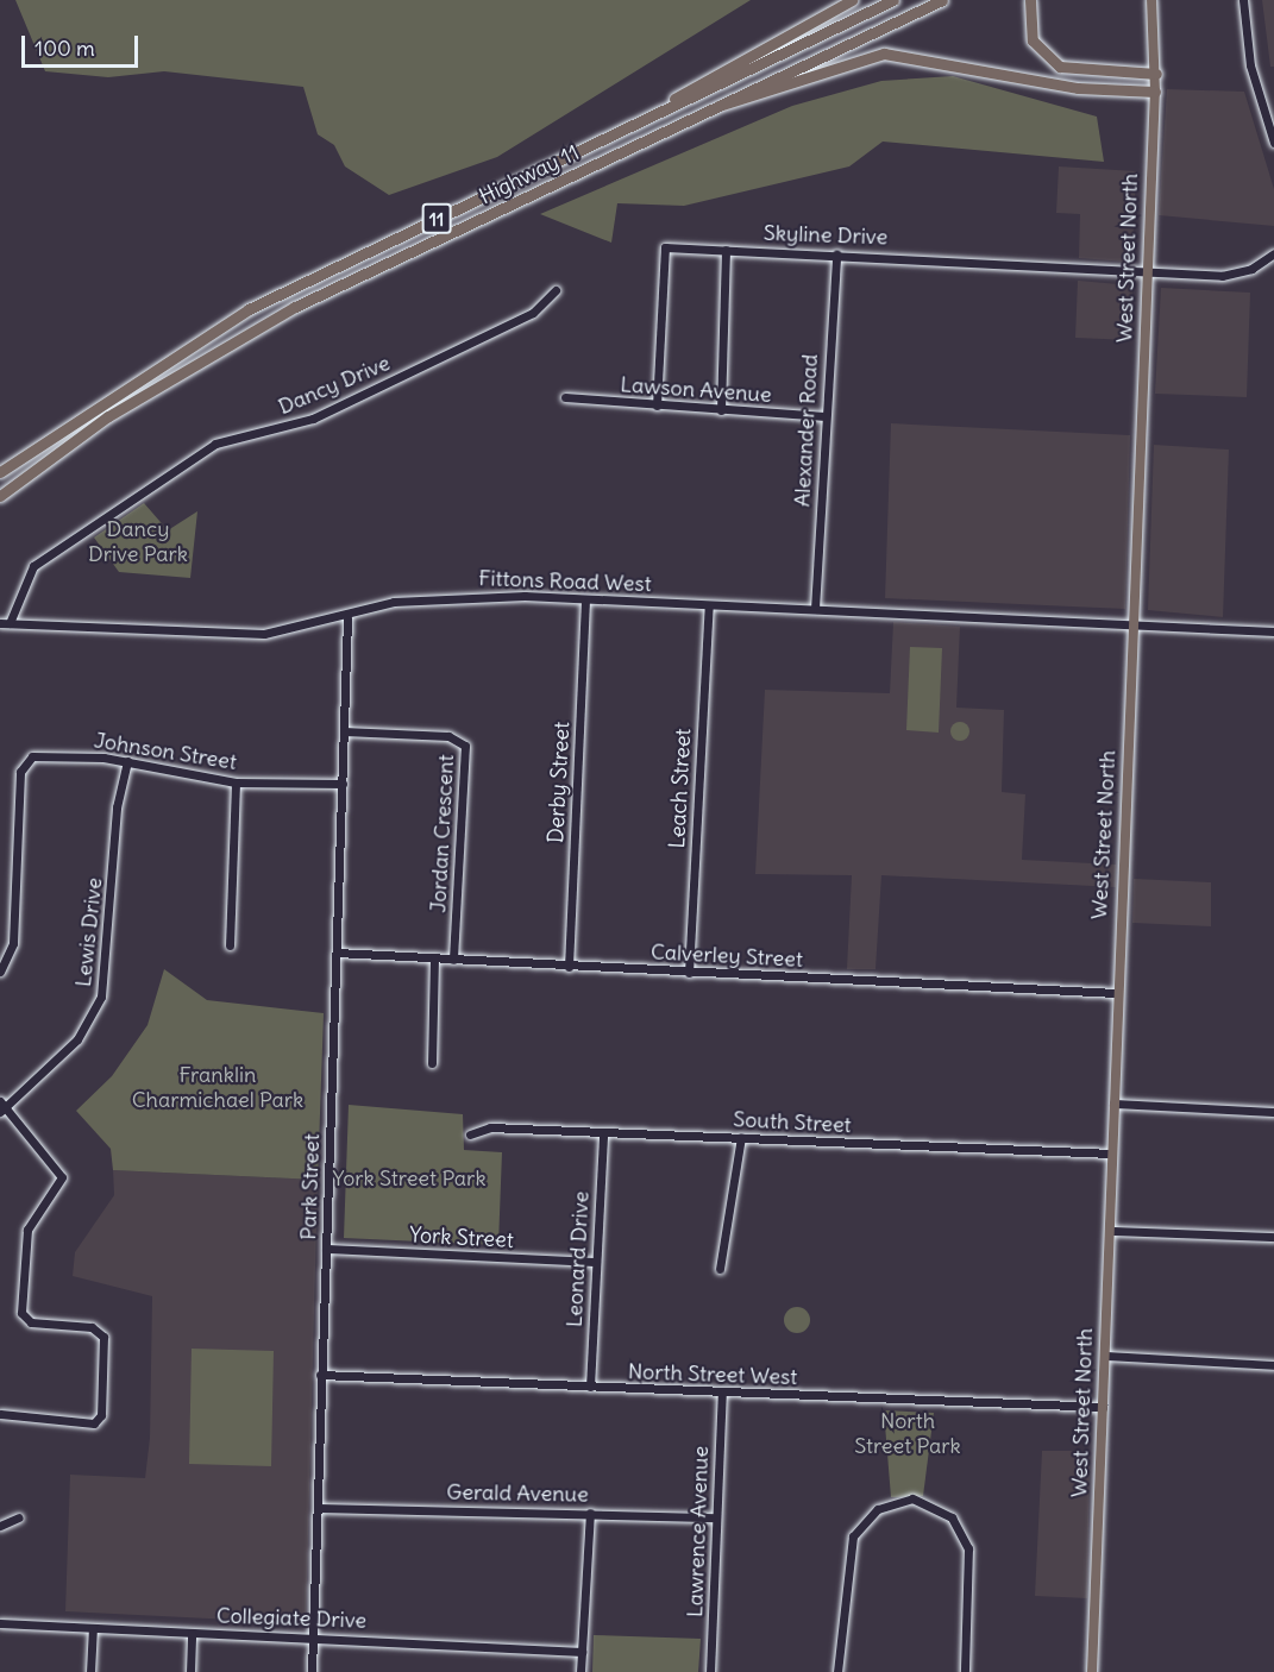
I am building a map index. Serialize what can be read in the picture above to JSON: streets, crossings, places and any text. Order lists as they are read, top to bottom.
{
  "streets": {
    "highway": ["Highway 11", "11"],
    "main road": ["West Street North"],
    "street": [
      "Skyline Drive",
      "Dancy Drive",
      "Lawson Avenue",
      "Alexander Road",
      "Fittons Road West",
      "Johnson Street",
      "Derby Street",
      "Leach Street",
      "Jordan Crescent",
      "Lewis Drive",
      "Calverley Street",
      "South Street",
      "Park Street",
      "York Street",
      "Leonard Drive",
      "North Street West",
      "Gerald Avenue",
      "Lawrence Avenue",
      "Collegiate Drive"
    ]
  },
  "crossings": [
    ["Skyline Drive", "West Street North"],
    ["Skyline Drive", "Lawson Avenue"],
    ["Skyline Drive", "Alexander Road"],
    ["West Street North", "Fittons Road West"],
    ["West Street North", "Calverley Street"],
    ["West Street North", "South Street"],
    ["West Street North", "North Street West"],
    ["Dancy Drive", "Fittons Road West"],
    ["Lawson Avenue", "Alexander Road"],
    ["Alexander Road", "Fittons Road West"],
    ["Fittons Road West", "Derby Street"],
    ["Fittons Road West", "Leach Street"],
    ["Fittons Road West", "Park Street"],
    ["Johnson Street", "Lewis Drive"],
    ["Johnson Street", "Park Street"],
    ["Derby Street", "Calverley Street"],
    ["Leach Street", "Calverley Street"],
    ["Jordan Crescent", "Calverley Street"],
    ["Jordan Crescent", "Park Street"],
    ["Calverley Street", "Park Street"],
    ["South Street", "Leonard Drive"],
    ["Park Street", "York Street"],
    ["Park Street", "North Street West"],
    ["Park Street", "Gerald Avenue"],
    ["Park Street", "Collegiate Drive"],
    ["York Street", "Leonard Drive"],
    ["Leonard Drive", "North Street West"],
    ["North Street West", "Lawrence Avenue"],
    ["Gerald Avenue", "Lawrence Avenue"]
  ],
  "parks": [
    "Dancy Drive Park",
    "Franklin Charmichael Park",
    "York Street Park",
    "North Street Park"
  ],
  "scale_bar": "100 m"
}
